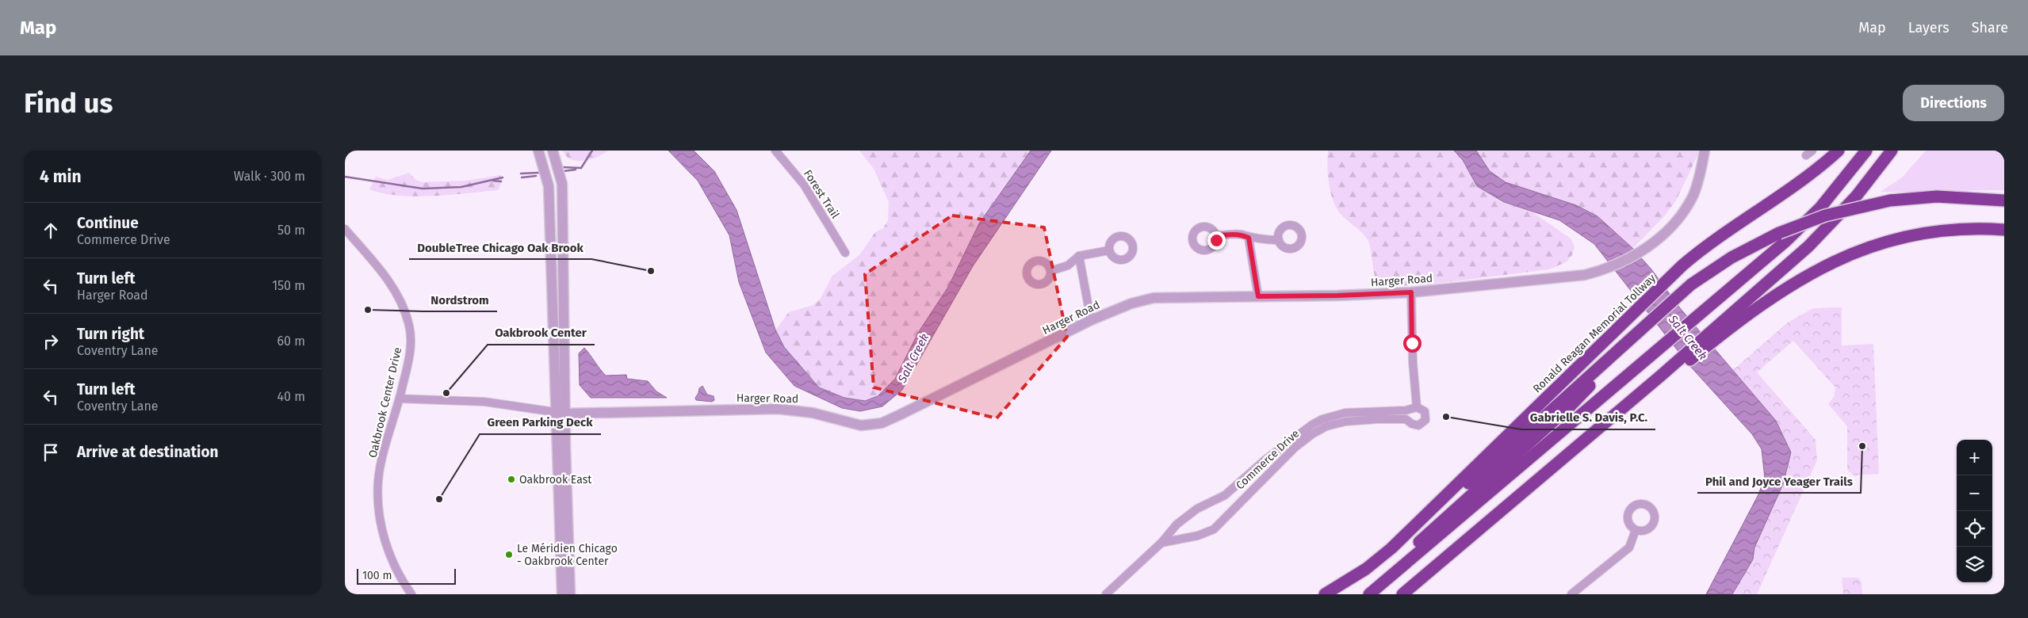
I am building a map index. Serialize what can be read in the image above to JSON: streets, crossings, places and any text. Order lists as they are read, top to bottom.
{
  "streets": {
    "highway": ["Ronald Reagan Memorial Tollway"],
    "street": [
      "Forest Trail",
      "Harger Road",
      "Oakbrook Center Drive",
      "Commerce Drive"
    ]
  },
  "crossings": [
    ["Harger Road", "Oakbrook Center Drive"],
    ["Harger Road", "Commerce Drive"]
  ],
  "water": ["Salt Creek"],
  "places": [
    "DoubleTree Chicago Oak Brook",
    "Nordstrom",
    "Oakbrook Center",
    "Gabrielle S. Davis, P.C.",
    "Phil and Joyce Yeager Trails",
    "Oakbrook East",
    "Green Parking Deck",
    "Le Méridien Chicago - Oakbrook Center"
  ],
  "scale_bar": "100 m",
  "page": {
    "header": "Map",
    "nav": ["Map", "Layers", "Share"],
    "buttons": "Directions",
    "title": "Find us",
    "heading": ["4 min", "Walk · 300 m"],
    "list": [
      ["Continue", "Commerce Drive", "50 m"],
      ["Turn left", "Harger Road", "150 m"],
      ["Turn right", "Coventry Lane", "60 m"],
      ["Turn left", "Coventry Lane", "40 m"],
      "Arrive at destination"
    ],
    "map_buttons": ["+", "−"],
    "scale": "100 m"
  }
}
